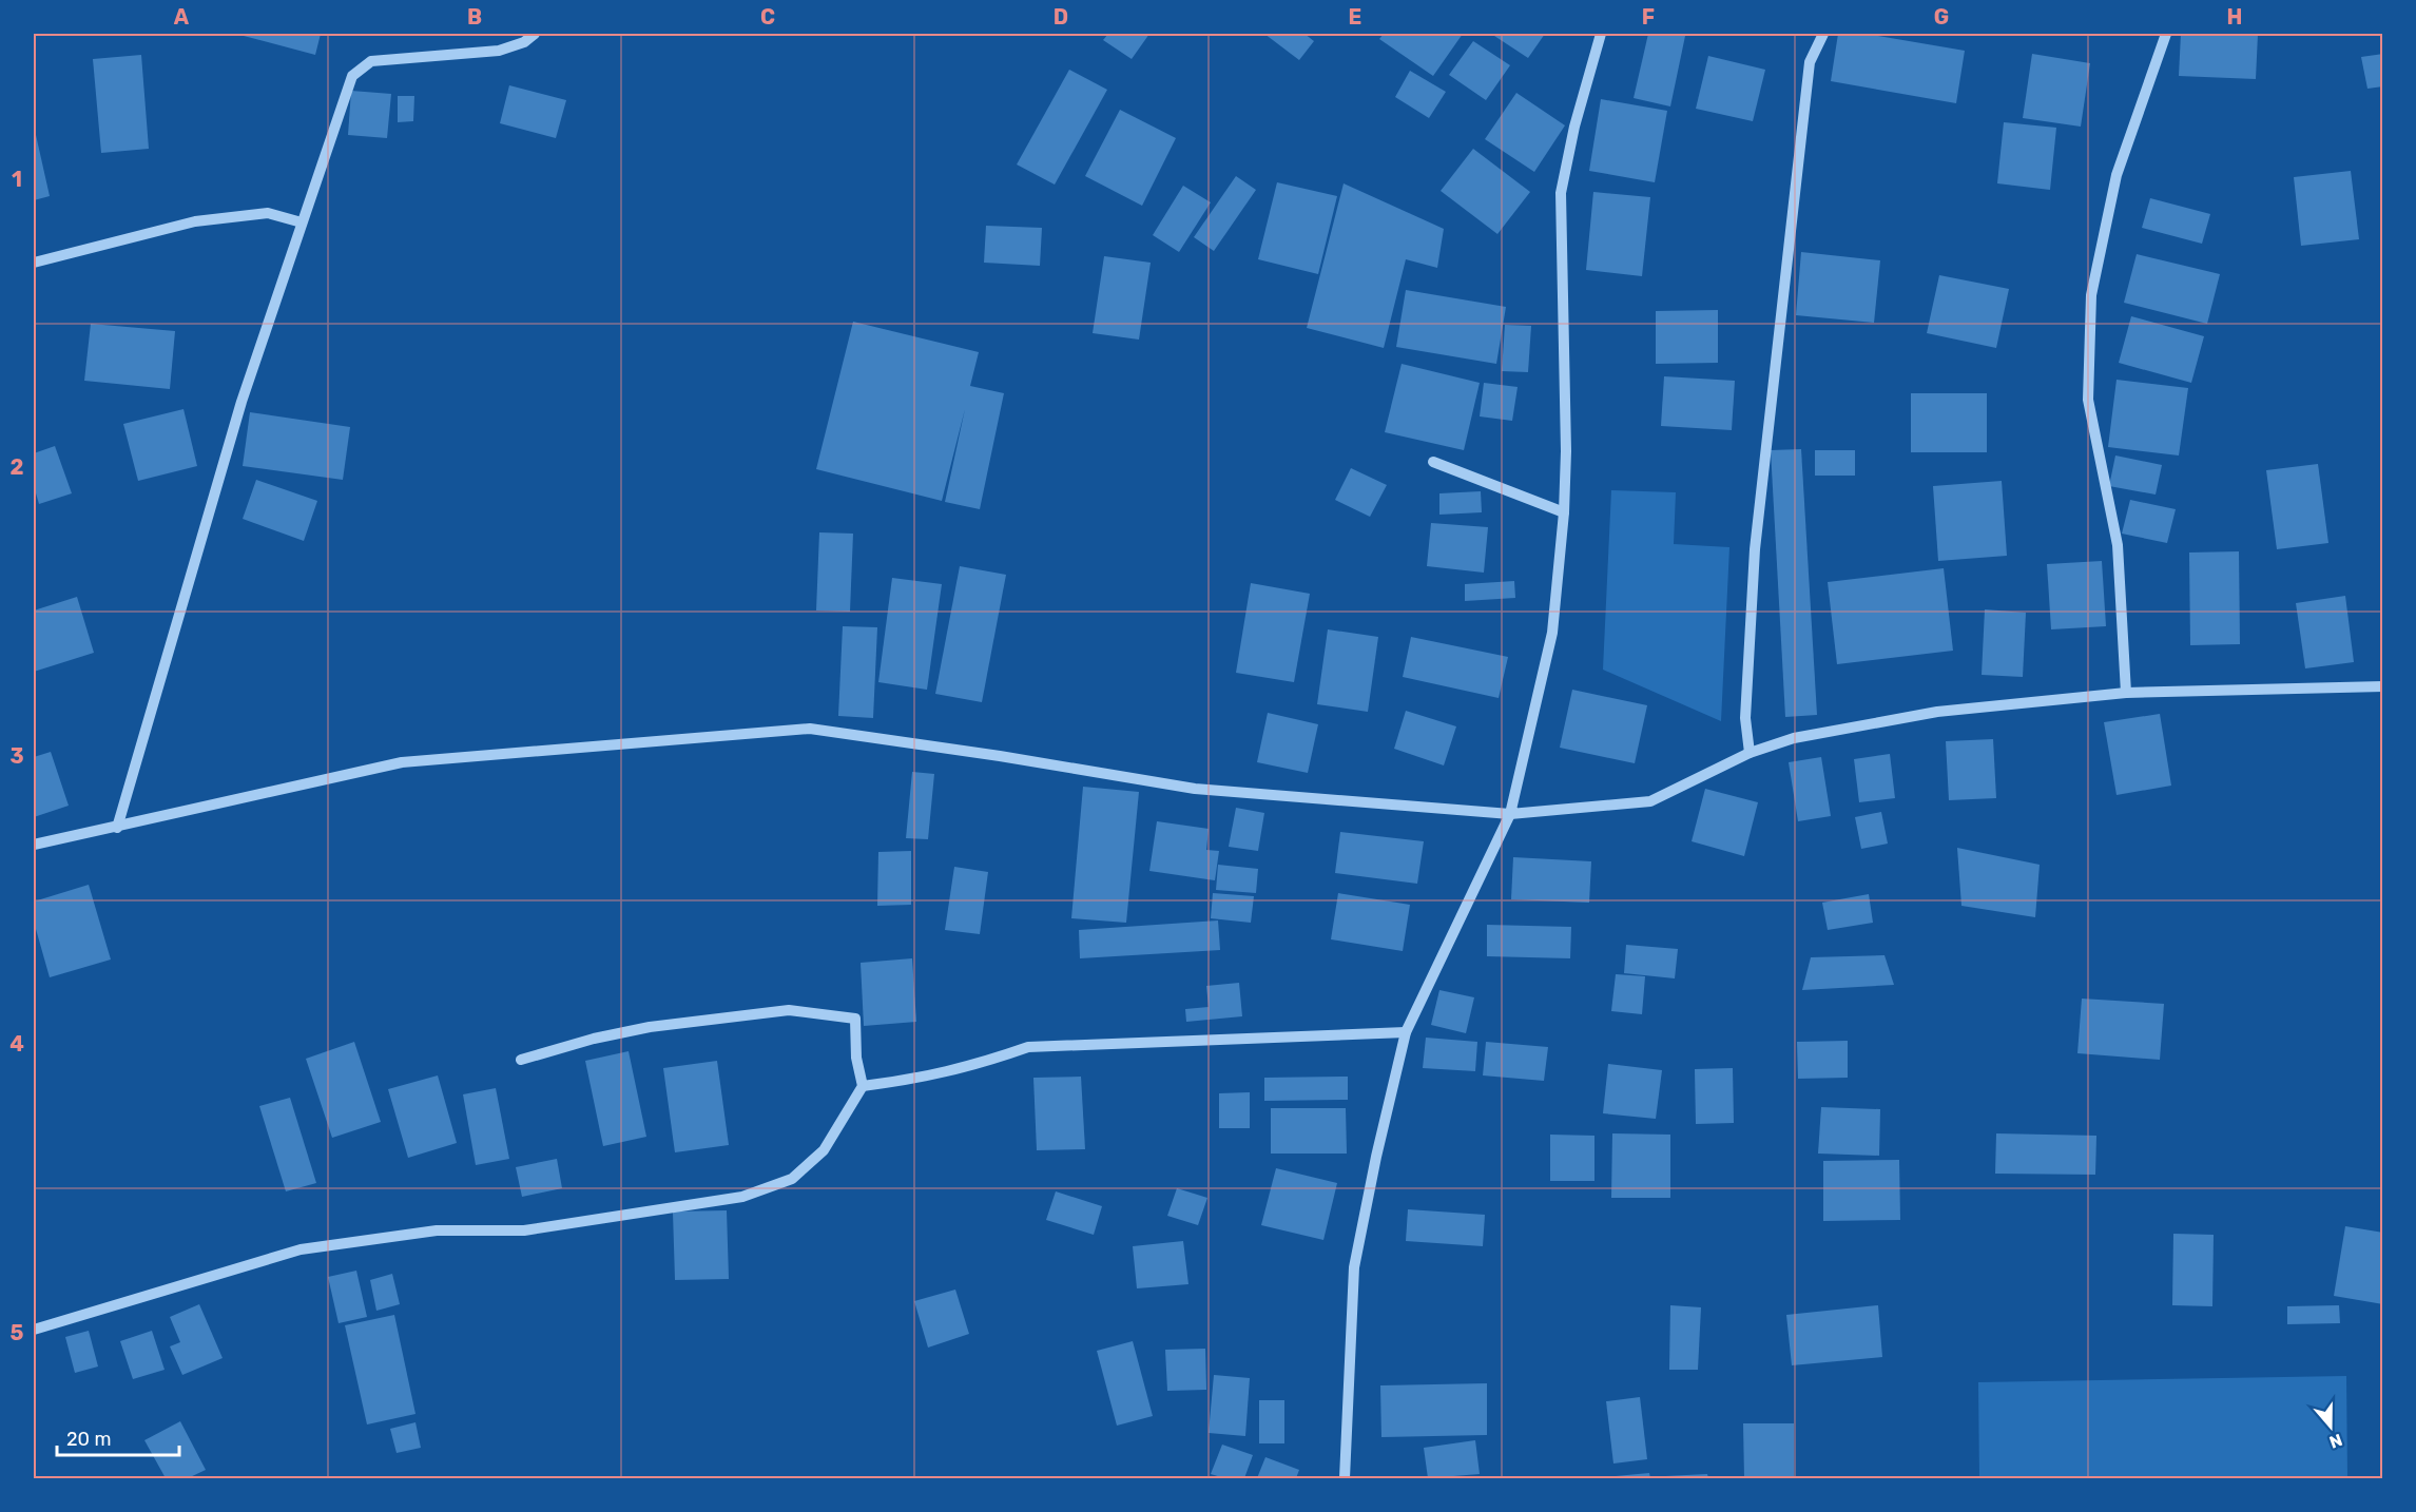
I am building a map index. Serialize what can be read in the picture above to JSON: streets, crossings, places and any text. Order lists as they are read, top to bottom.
{
  "scale_bar": "20 m",
  "north": "bottom",
  "grid": {
    "columns": [
      "A",
      "B",
      "C",
      "D",
      "E",
      "F",
      "G",
      "H"
    ],
    "rows": [
      "1",
      "2",
      "3",
      "4",
      "5"
    ]
  }
}
